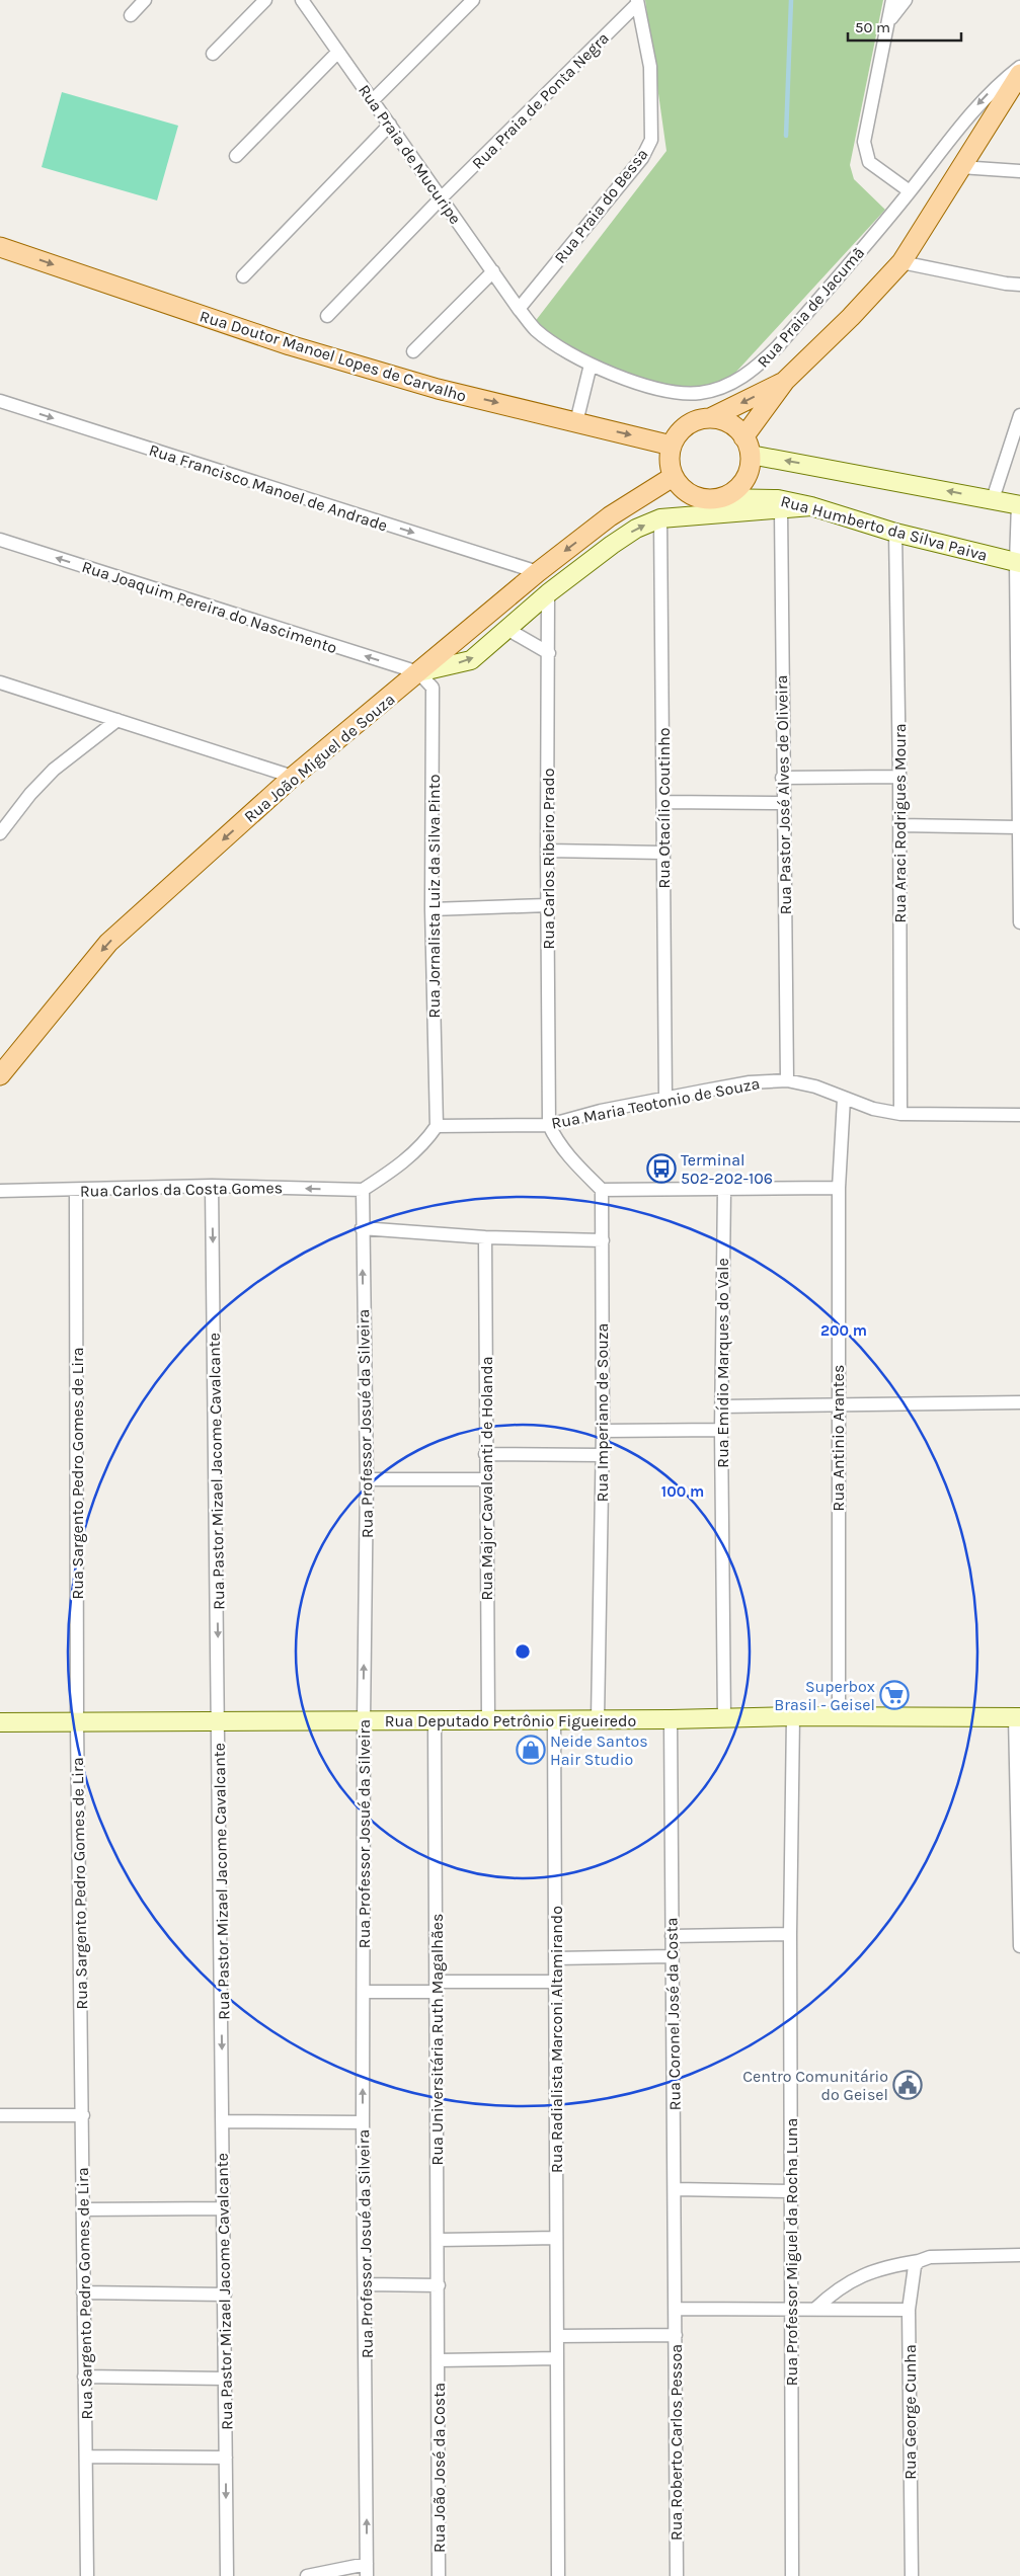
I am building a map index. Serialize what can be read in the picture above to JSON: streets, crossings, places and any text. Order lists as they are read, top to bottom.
{
  "streets": {
    "main road": ["Rua Doutor Manoel Lopes de Carvalho", "Rua João Miguel de Souza"],
    "street": [
      "Rua Praia de Ponta Negra",
      "Rua Praia de Mucuripe",
      "Rua Praia do Bessa",
      "Rua Praia de Jacumã",
      "Rua Francisco Manoel de Andrade",
      "Rua Humberto da Silva Paiva",
      "Rua Joaquim Pereira do Nascimento",
      "Rua Pastor José Alves de Oliveira",
      "Rua Otacílio Coutinho",
      "Rua Araci Rodrigues Moura",
      "Rua Carlos Ribeiro Prado",
      "Rua Jornalista Luiz da Silva Pinto",
      "Rua Maria Teotonio de Souza",
      "Rua Carlos da Costa Gomes",
      "Rua Emídio Marques do Vale",
      "Rua Imperiano de Souza",
      "Rua Professor Josué da Silveira",
      "Rua Antinio Arantes",
      "Rua Pastor Mizael Jacome Cavalcante",
      "Rua Sargento Pedro Gomes de Lira",
      "Rua Major Cavalcanti de Holanda",
      "Rua Deputado Petrônio Figueiredo",
      "Rua Coronel José da Costa",
      "Rua Universitária Ruth Magalhães",
      "Rua Radialista Marconi Altamirando",
      "Rua Professor Miguel da Rocha Luna",
      "Rua George Cunha",
      "Rua Roberto Carlos Pessoa",
      "Rua João José da Costa"
    ]
  },
  "crossings": [
    ["Rua Praia de Ponta Negra", "Rua Praia de Mucuripe"],
    ["Rua Praia de Ponta Negra", "Rua Praia do Bessa"],
    ["Rua Praia de Mucuripe", "Rua Praia do Bessa"],
    ["Rua Praia de Mucuripe", "Rua Praia de Jacumã"],
    ["Rua Praia do Bessa", "Rua Praia de Jacumã"],
    ["Rua Doutor Manoel Lopes de Carvalho", "Rua Humberto da Silva Paiva"],
    ["Rua Doutor Manoel Lopes de Carvalho", "Rua João Miguel de Souza"],
    ["Rua Francisco Manoel de Andrade", "Rua João Miguel de Souza"],
    ["Rua Humberto da Silva Paiva", "Rua João Miguel de Souza"],
    ["Rua Humberto da Silva Paiva", "Rua Araci Rodrigues Moura"],
    ["Rua Joaquim Pereira do Nascimento", "Rua João Miguel de Souza"],
    ["Rua Joaquim Pereira do Nascimento", "Rua Jornalista Luiz da Silva Pinto"],
    ["Rua João Miguel de Souza", "Rua Jornalista Luiz da Silva Pinto"],
    ["Rua Pastor José Alves de Oliveira", "Rua Maria Teotonio de Souza"],
    ["Rua Otacílio Coutinho", "Rua Maria Teotonio de Souza"],
    ["Rua Araci Rodrigues Moura", "Rua Maria Teotonio de Souza"],
    ["Rua Carlos Ribeiro Prado", "Rua Maria Teotonio de Souza"],
    ["Rua Jornalista Luiz da Silva Pinto", "Rua Maria Teotonio de Souza"],
    ["Rua Maria Teotonio de Souza", "Rua Antinio Arantes"],
    ["Rua Carlos da Costa Gomes", "Rua Professor Josué da Silveira"],
    ["Rua Carlos da Costa Gomes", "Rua Pastor Mizael Jacome Cavalcante"],
    ["Rua Carlos da Costa Gomes", "Rua Sargento Pedro Gomes de Lira"],
    ["Rua Emídio Marques do Vale", "Rua Deputado Petrônio Figueiredo"],
    ["Rua Imperiano de Souza", "Rua Deputado Petrônio Figueiredo"],
    ["Rua Professor Josué da Silveira", "Rua Deputado Petrônio Figueiredo"],
    ["Rua Antinio Arantes", "Rua Deputado Petrônio Figueiredo"],
    ["Rua Pastor Mizael Jacome Cavalcante", "Rua Deputado Petrônio Figueiredo"],
    ["Rua Sargento Pedro Gomes de Lira", "Rua Deputado Petrônio Figueiredo"],
    ["Rua Major Cavalcanti de Holanda", "Rua Deputado Petrônio Figueiredo"],
    ["Rua Deputado Petrônio Figueiredo", "Rua Coronel José da Costa"],
    ["Rua Deputado Petrônio Figueiredo", "Rua Universitária Ruth Magalhães"],
    ["Rua Deputado Petrônio Figueiredo", "Rua Radialista Marconi Altamirando"],
    ["Rua Deputado Petrônio Figueiredo", "Rua Professor Miguel da Rocha Luna"],
    ["Rua Coronel José da Costa", "Rua Roberto Carlos Pessoa"],
    ["Rua Universitária Ruth Magalhães", "Rua João José da Costa"]
  ],
  "one_way": [
    "Rua Doutor Manoel Lopes de Carvalho",
    "Rua Francisco Manoel de Andrade",
    "Rua Joaquim Pereira do Nascimento",
    "Rua João Miguel de Souza",
    "Rua Carlos da Costa Gomes",
    "Rua Professor Josué da Silveira",
    "Rua Pastor Mizael Jacome Cavalcante"
  ],
  "places": {
    "bus stop": ["Terminal 502-202-106"],
    "supermarket": ["Superbox Brasil - Geisel"],
    "shop": ["Neide Santos Hair Studio"],
    "public building": ["Centro Comunitário do Geisel"]
  },
  "scale_bar": "50 m",
  "rings": ["200 m", "100 m"]
}
